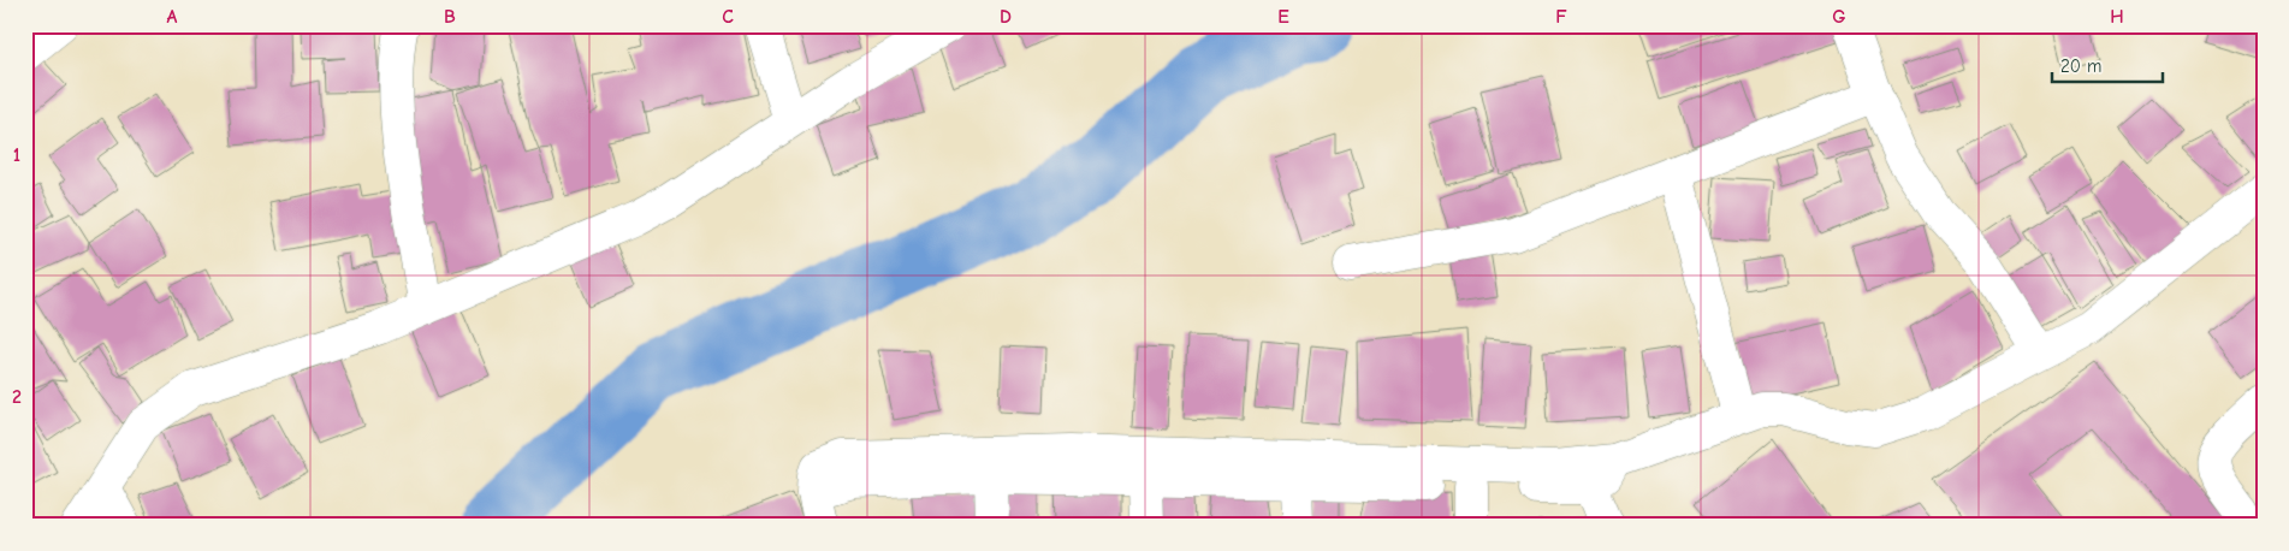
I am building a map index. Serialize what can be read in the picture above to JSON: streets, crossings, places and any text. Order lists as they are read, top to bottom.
{
  "scale_bar": "20 m",
  "grid": {
    "columns": [
      "A",
      "B",
      "C",
      "D",
      "E",
      "F",
      "G",
      "H"
    ],
    "rows": ["1", "2"]
  }
}
